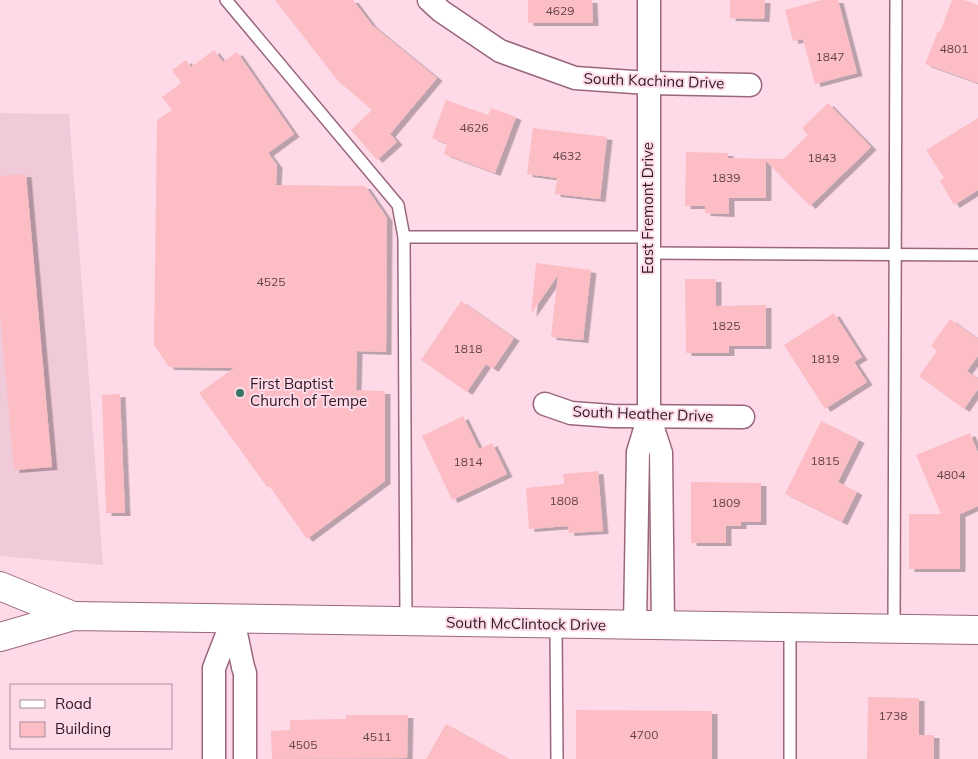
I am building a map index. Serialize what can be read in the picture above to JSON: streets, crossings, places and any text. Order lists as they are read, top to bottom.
{
  "streets": {
    "main road": ["South McClintock Drive"],
    "street": ["South Kachina Drive", "East Fremont Drive", "South Heather Drive"]
  },
  "crossings": [
    ["South Kachina Drive", "East Fremont Drive"],
    ["East Fremont Drive", "South Heather Drive"],
    ["East Fremont Drive", "South McClintock Drive"]
  ],
  "places": ["First Baptist Church of Tempe"],
  "house_numbers": [
    "4629",
    "4801",
    "1847",
    "4626",
    "4632",
    "1843",
    "1839",
    "4525",
    "1825",
    "1818",
    "1819",
    "1815",
    "1814",
    "4804",
    "1808",
    "1809",
    "1738",
    "4700",
    "4511",
    "4505"
  ],
  "legend": ["Road", "Building"]
}
